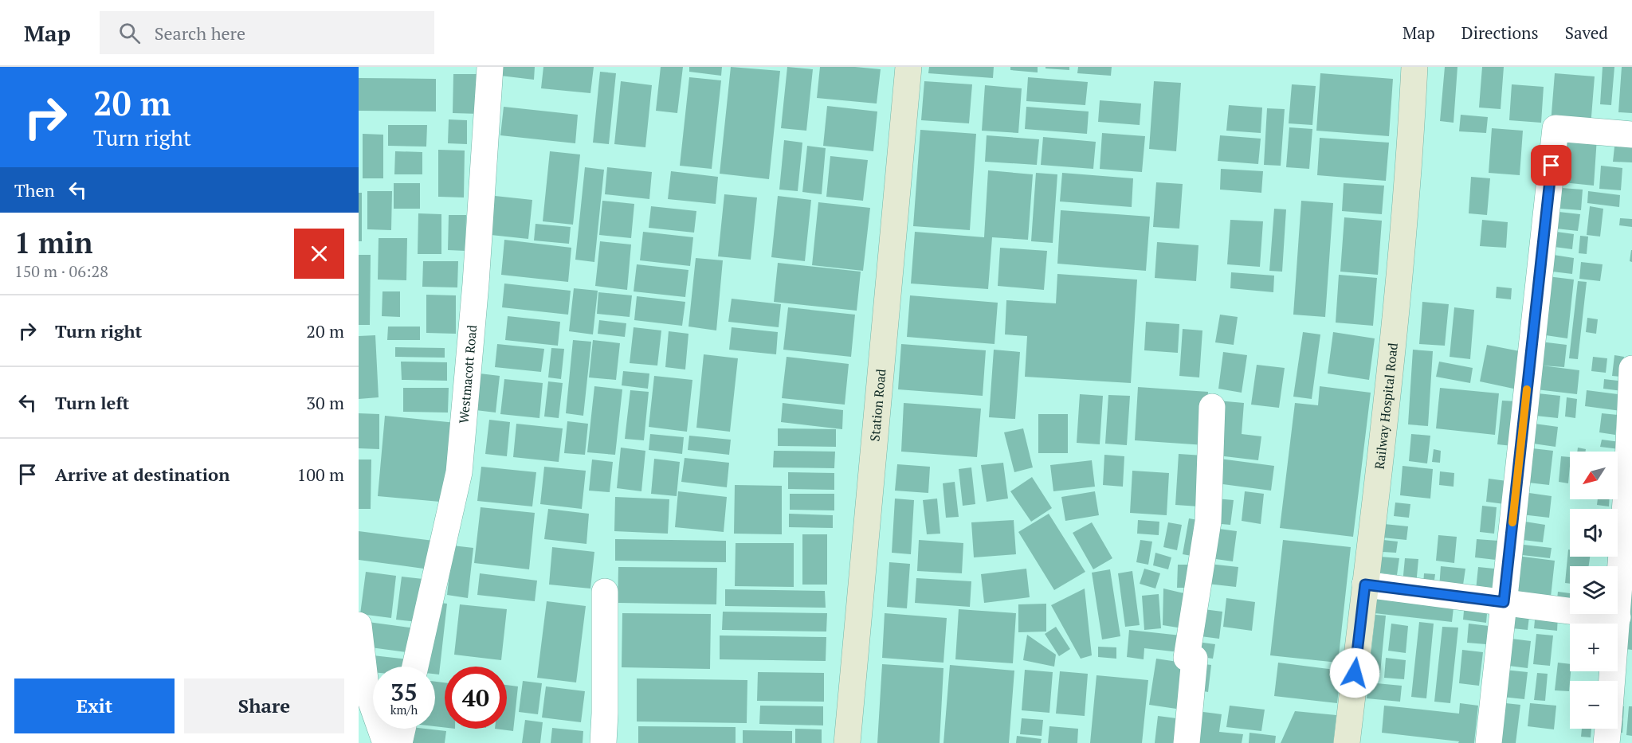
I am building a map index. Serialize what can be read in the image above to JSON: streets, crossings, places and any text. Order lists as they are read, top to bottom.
{
  "streets": {
    "street": ["Westmacott Road", "Station Road", "Railway Hospital Road"]
  },
  "north": "bottom left",
  "page": {
    "header": "Map",
    "search": "Search here",
    "nav": ["Map", "Directions", "Saved"],
    "turn": ["20 m", "Turn right"],
    "then": "Then",
    "heading": ["1 min", "150 m · 06:28"],
    "list": [
      {
        "name": "Turn right",
        "value": "20 m"
      },
      {
        "name": "Turn left",
        "value": "30 m"
      },
      {
        "name": "Arrive at destination",
        "value": "100 m"
      }
    ],
    "map_buttons": ["+", "−"],
    "speed": "35 km/h",
    "limit": "40",
    "buttons": ["Exit", "Share"]
  }
}
